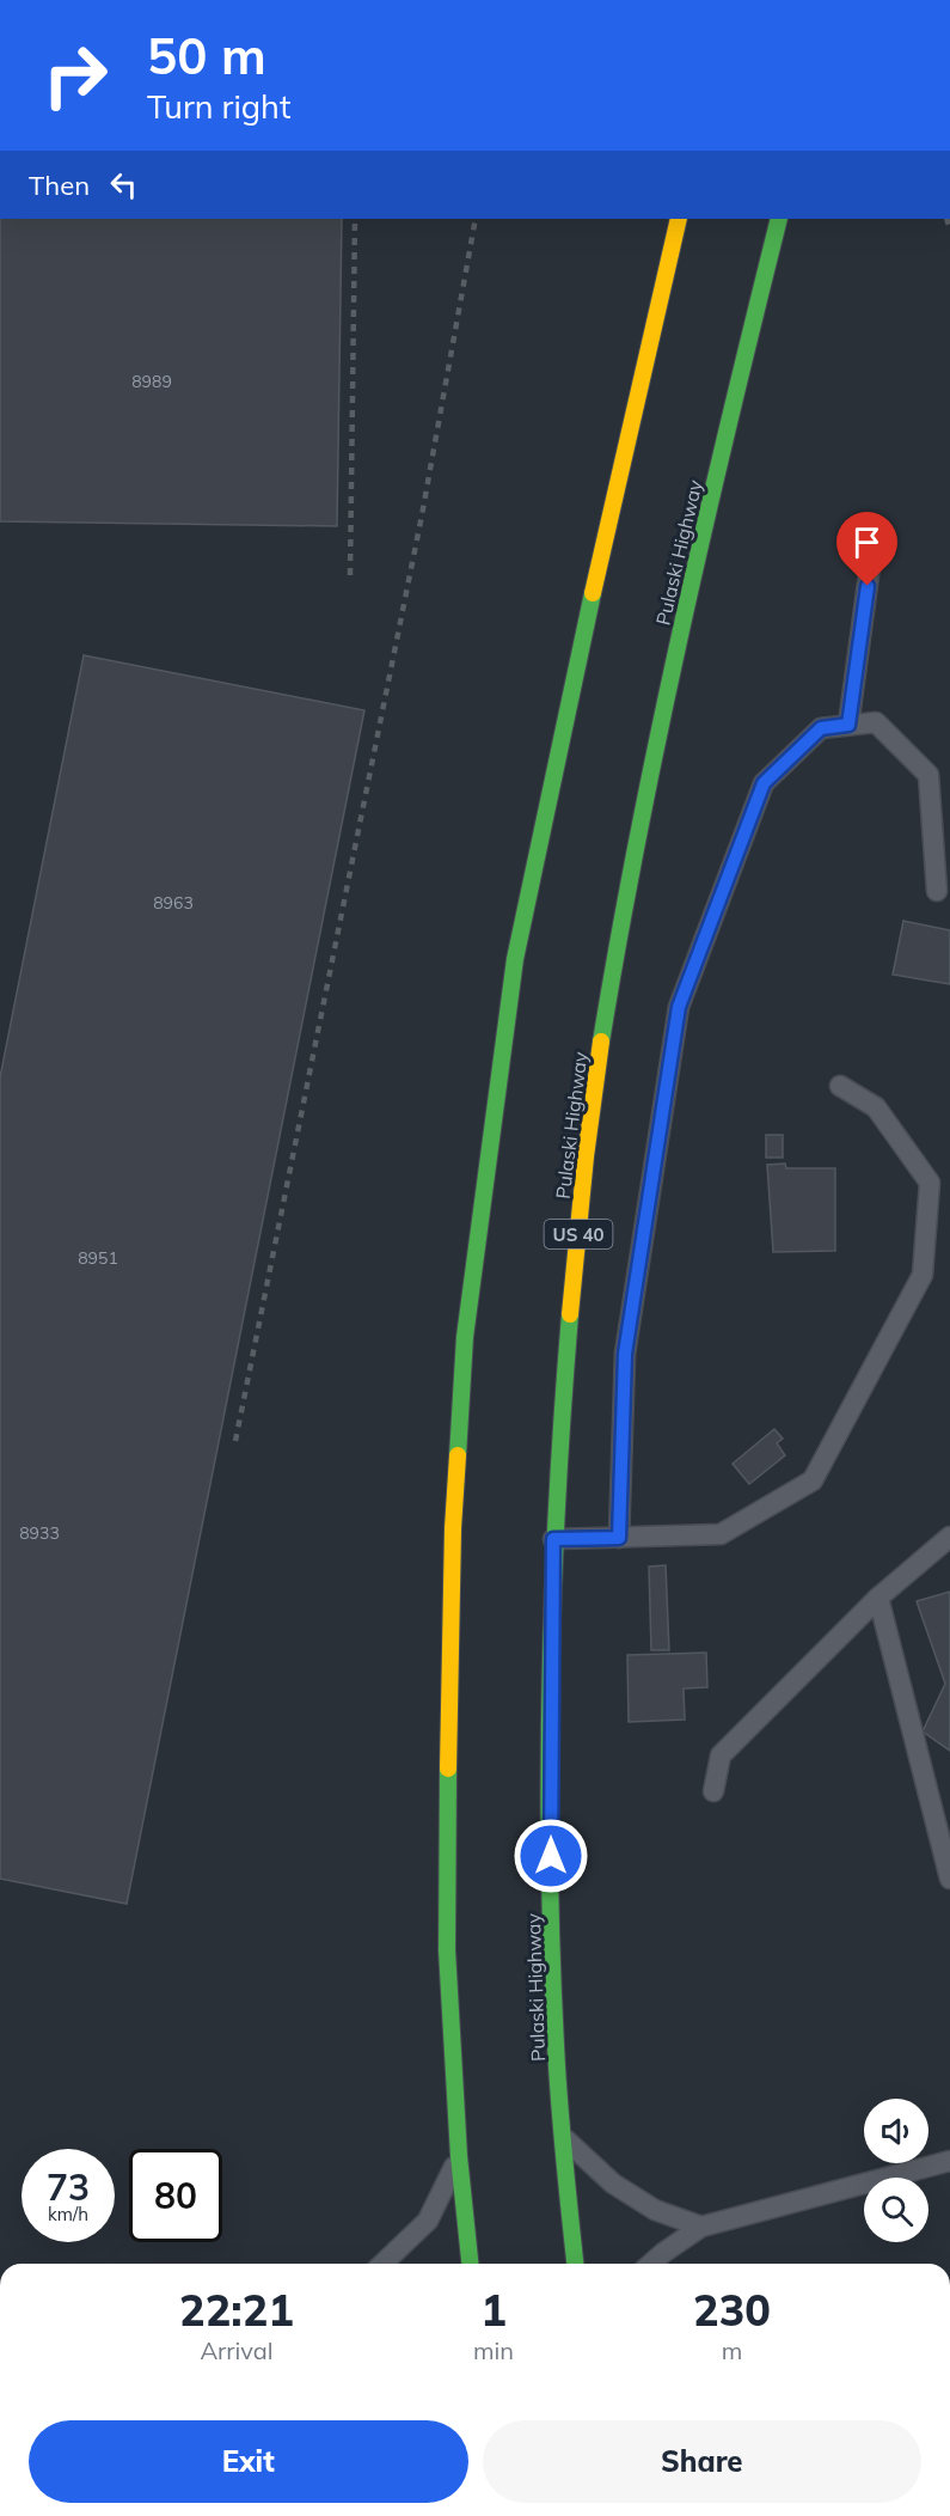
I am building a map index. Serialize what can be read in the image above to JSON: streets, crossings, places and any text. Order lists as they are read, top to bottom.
{
  "streets": {
    "highway": ["Pulaski Highway", "US 40"]
  },
  "house_numbers": [
    "8989",
    "8963",
    "8951",
    "8933"
  ],
  "page": {
    "turn": ["50 m", "Turn right"],
    "then": "Then",
    "speed": "73 km/h",
    "limit": "80",
    "eta": [
      "22:21",
      "Arrival",
      "1",
      "min",
      "230",
      "m"
    ],
    "buttons": ["Exit", "Share"]
  }
}
